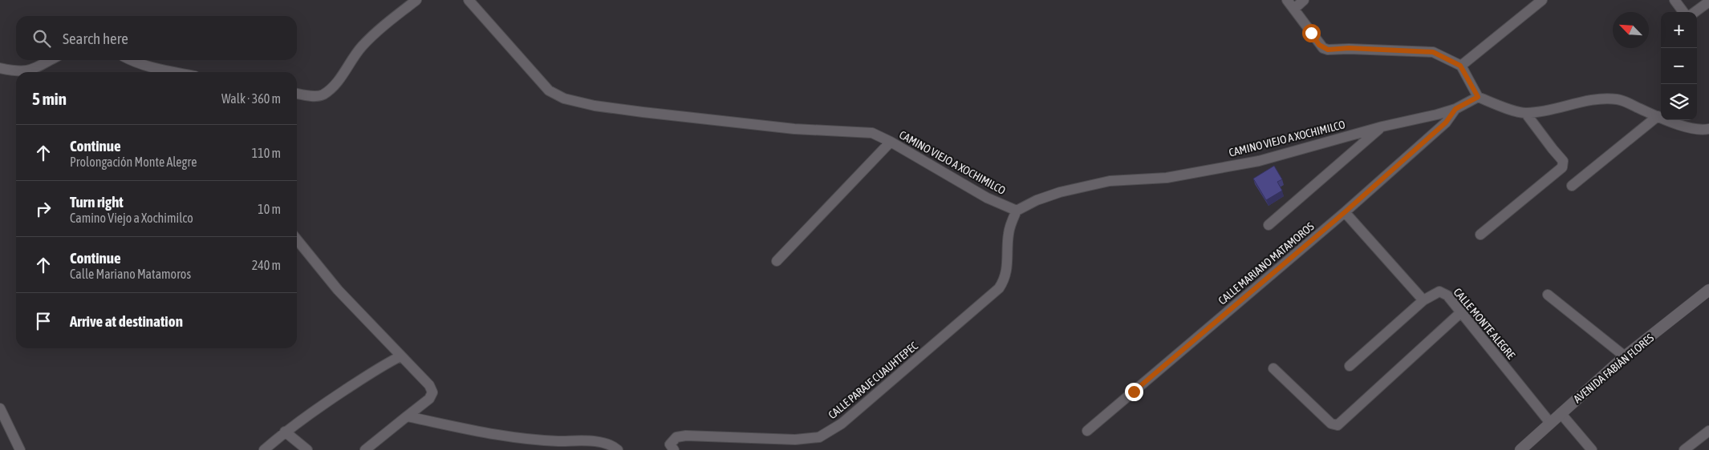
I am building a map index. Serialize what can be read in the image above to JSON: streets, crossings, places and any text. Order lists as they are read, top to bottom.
{
  "streets": {
    "main road": ["AVENIDA FABIÁN FLORES"],
    "street": [
      "CAMINO VIEJO A XOCHIMILCO",
      "CALLE MARIANO MATAMOROS",
      "CALLE MONTE ALEGRE",
      "CALLE PARAJE CUAUHTEPEC"
    ]
  },
  "crossings": [
    ["CAMINO VIEJO A XOCHIMILCO", "CALLE MARIANO MATAMOROS"],
    ["CAMINO VIEJO A XOCHIMILCO", "CALLE PARAJE CUAUHTEPEC"],
    ["CALLE MONTE ALEGRE", "AVENIDA FABIÁN FLORES"]
  ],
  "north": "top left",
  "page": {
    "map_buttons": ["+", "−"],
    "search": "Search here",
    "heading": ["5 min", "Walk · 360 m"],
    "list": [
      ["Continue", "Prolongación Monte Alegre", "110 m"],
      ["Turn right", "Camino Viejo a Xochimilco", "10 m"],
      ["Continue", "Calle Mariano Matamoros", "240 m"],
      "Arrive at destination"
    ]
  }
}
